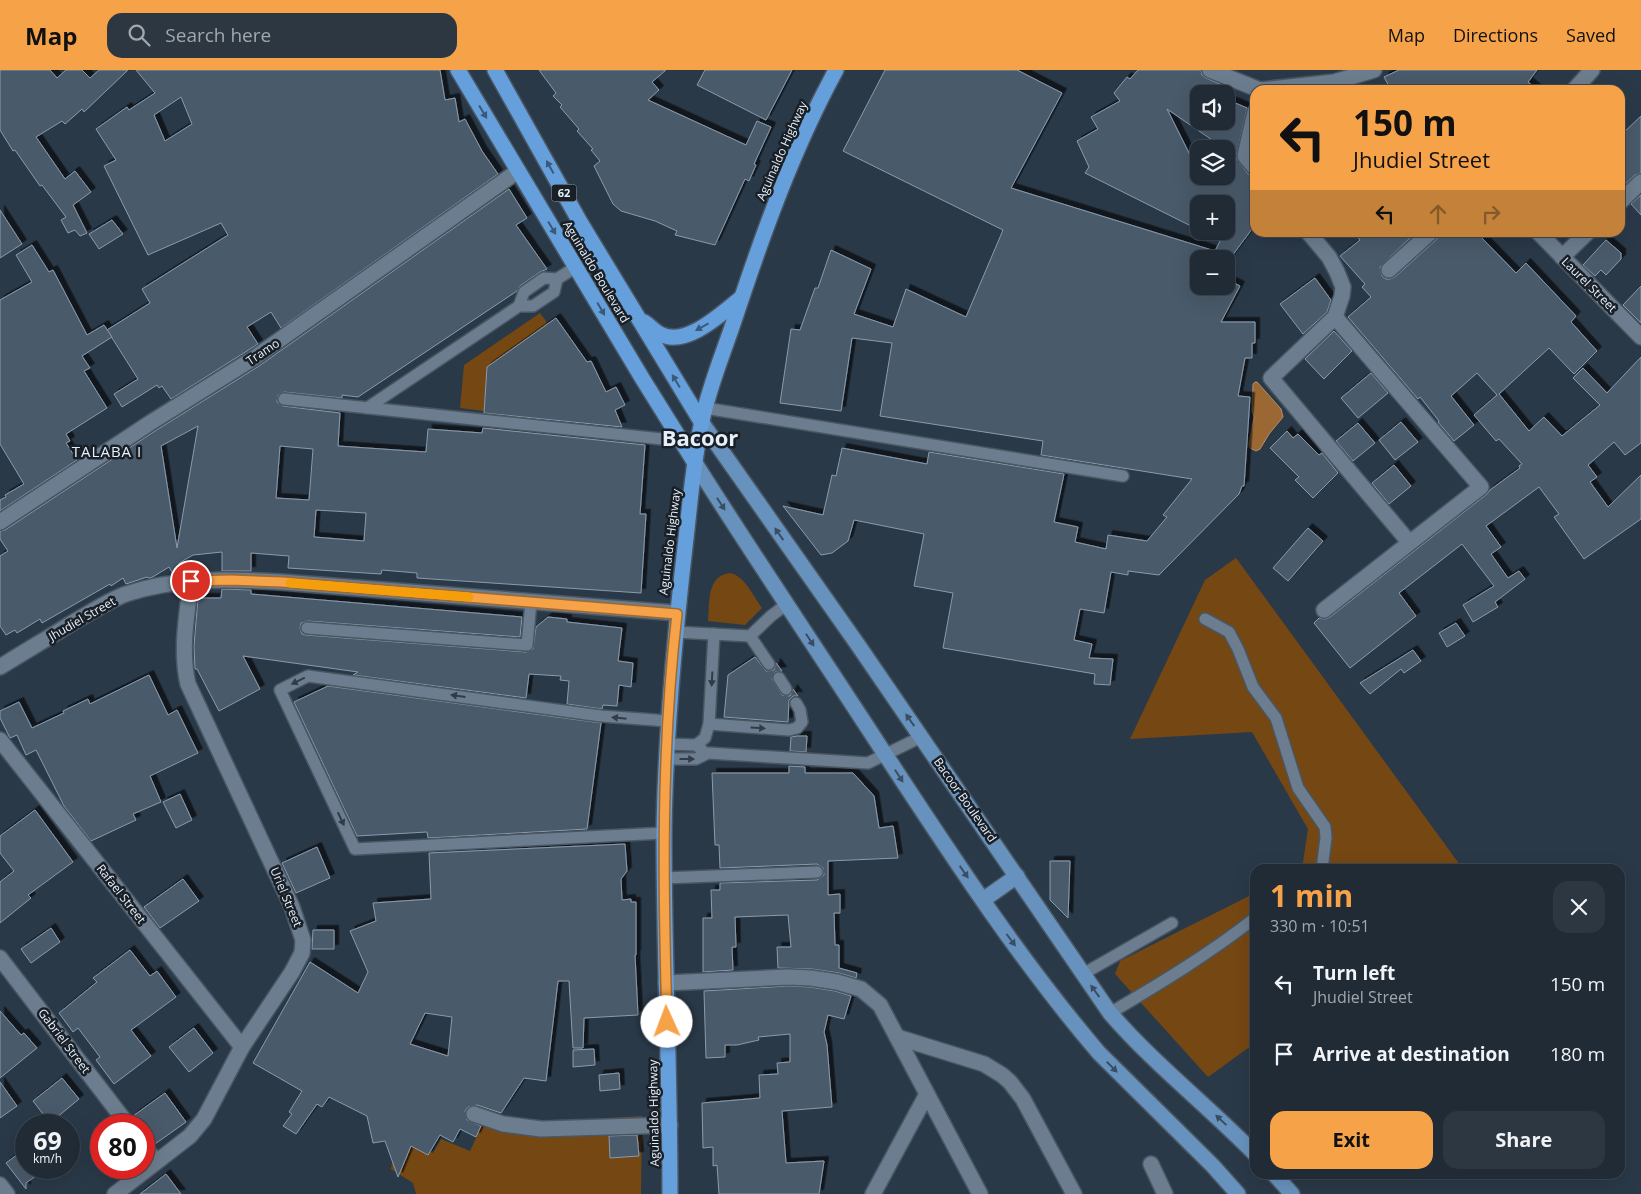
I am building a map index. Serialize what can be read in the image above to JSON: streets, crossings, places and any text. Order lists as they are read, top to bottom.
{
  "streets": {
    "highway": ["Aguinaldo Highway", "62", "Aguinaldo Boulevard"],
    "main road": ["Bacoor Boulevard"],
    "street": [
      "Laurel Street",
      "Tramo",
      "Jhudiel Street",
      "Rafael Street",
      "Uriel Street",
      "Gabriel Street"
    ]
  },
  "crossings": [
    ["Aguinaldo Highway", "Aguinaldo Boulevard"],
    ["Aguinaldo Highway", "Jhudiel Street"],
    ["Aguinaldo Highway", "Bacoor Boulevard"],
    ["Aguinaldo Boulevard", "Tramo"],
    ["Aguinaldo Boulevard", "Bacoor Boulevard"],
    ["Jhudiel Street", "Uriel Street"],
    ["Rafael Street", "Uriel Street"]
  ],
  "districts": ["Bacoor", "TALABA I"],
  "page": {
    "header": "Map",
    "search": "Search here",
    "nav": ["Map", "Directions", "Saved"],
    "map_buttons": ["+", "−"],
    "turn": ["150 m", "Jhudiel Street"],
    "heading": ["1 min", "330 m · 10:51"],
    "list": [
      {
        "name": "Turn left",
        "note": "Jhudiel Street",
        "value": "150 m"
      },
      {
        "name": "Arrive at destination",
        "value": "180 m"
      }
    ],
    "buttons": ["Exit", "Share"],
    "speed": "69 km/h",
    "limit": "80"
  }
}
